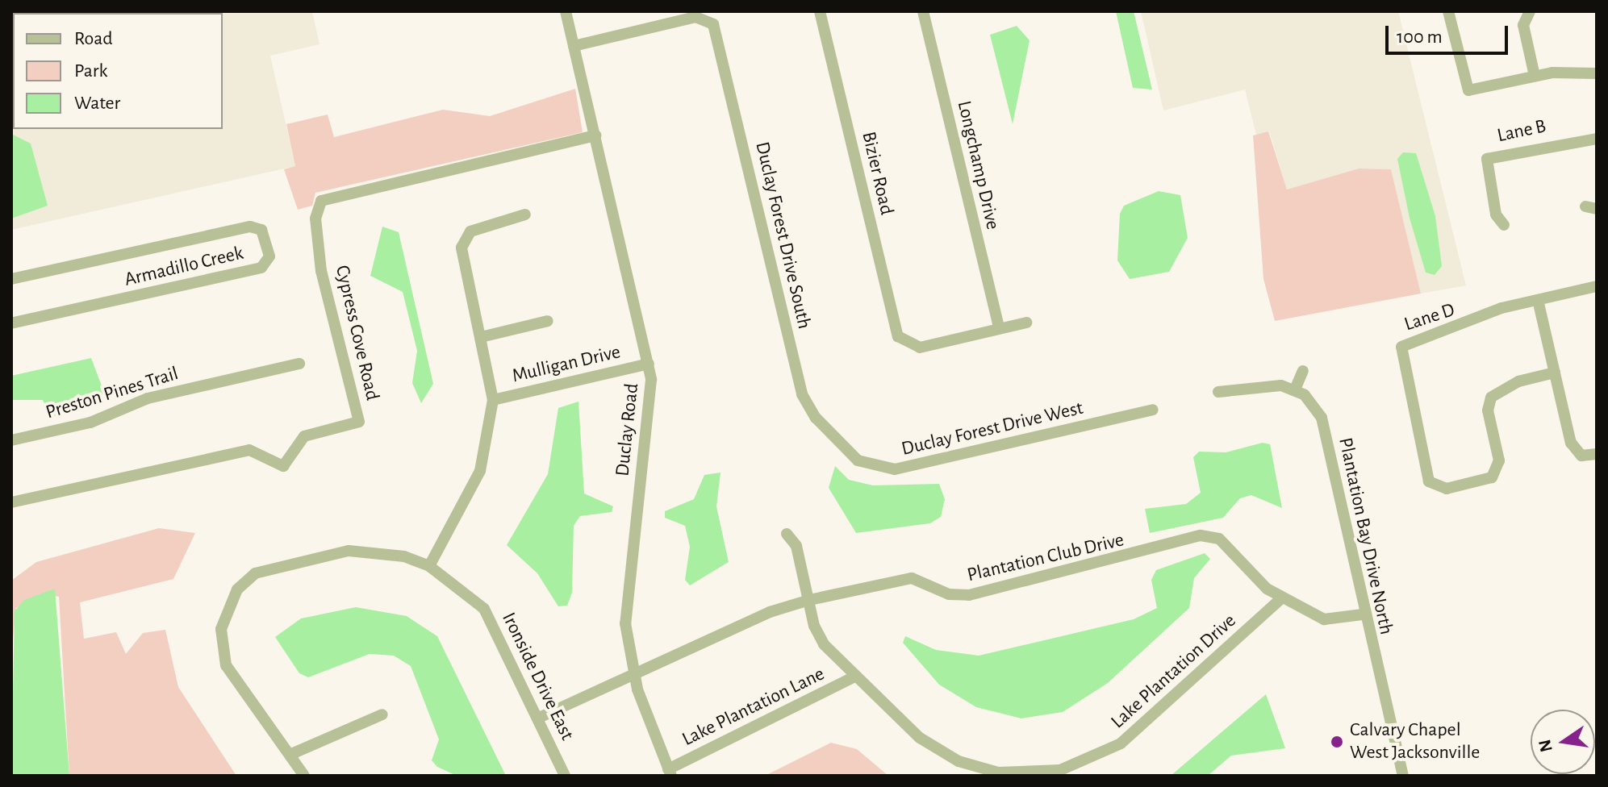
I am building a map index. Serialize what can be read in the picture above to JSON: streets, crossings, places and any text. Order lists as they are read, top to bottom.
{
  "streets": {
    "street": [
      "Lane B",
      "Longchamp Drive",
      "Bizier Road",
      "Duclay Forest Drive South",
      "Armadillo Creek",
      "Lane D",
      "Cypress Cove Road",
      "Mulligan Drive",
      "Preston Pines Trail",
      "Duclay Forest Drive West",
      "Duclay Road",
      "Plantation Bay Drive North",
      "Plantation Club Drive",
      "Lake Plantation Drive",
      "Ironside Drive East",
      "Lake Plantation Lane"
    ]
  },
  "crossings": [
    ["Longchamp Drive", "Bizier Road"],
    ["Duclay Forest Drive South", "Duclay Forest Drive West"],
    ["Duclay Forest Drive South", "Duclay Road"],
    ["Cypress Cove Road", "Duclay Road"],
    ["Mulligan Drive", "Duclay Road"],
    ["Duclay Road", "Plantation Club Drive"],
    ["Duclay Road", "Lake Plantation Lane"],
    ["Plantation Bay Drive North", "Plantation Club Drive"],
    ["Plantation Club Drive", "Lake Plantation Drive"],
    ["Plantation Club Drive", "Ironside Drive East"],
    ["Lake Plantation Drive", "Lake Plantation Lane"]
  ],
  "places": ["Calvary Chapel West Jacksonville"],
  "legend": ["Road", "Park", "Water"],
  "scale_bar": "100 m",
  "north": "left"
}
